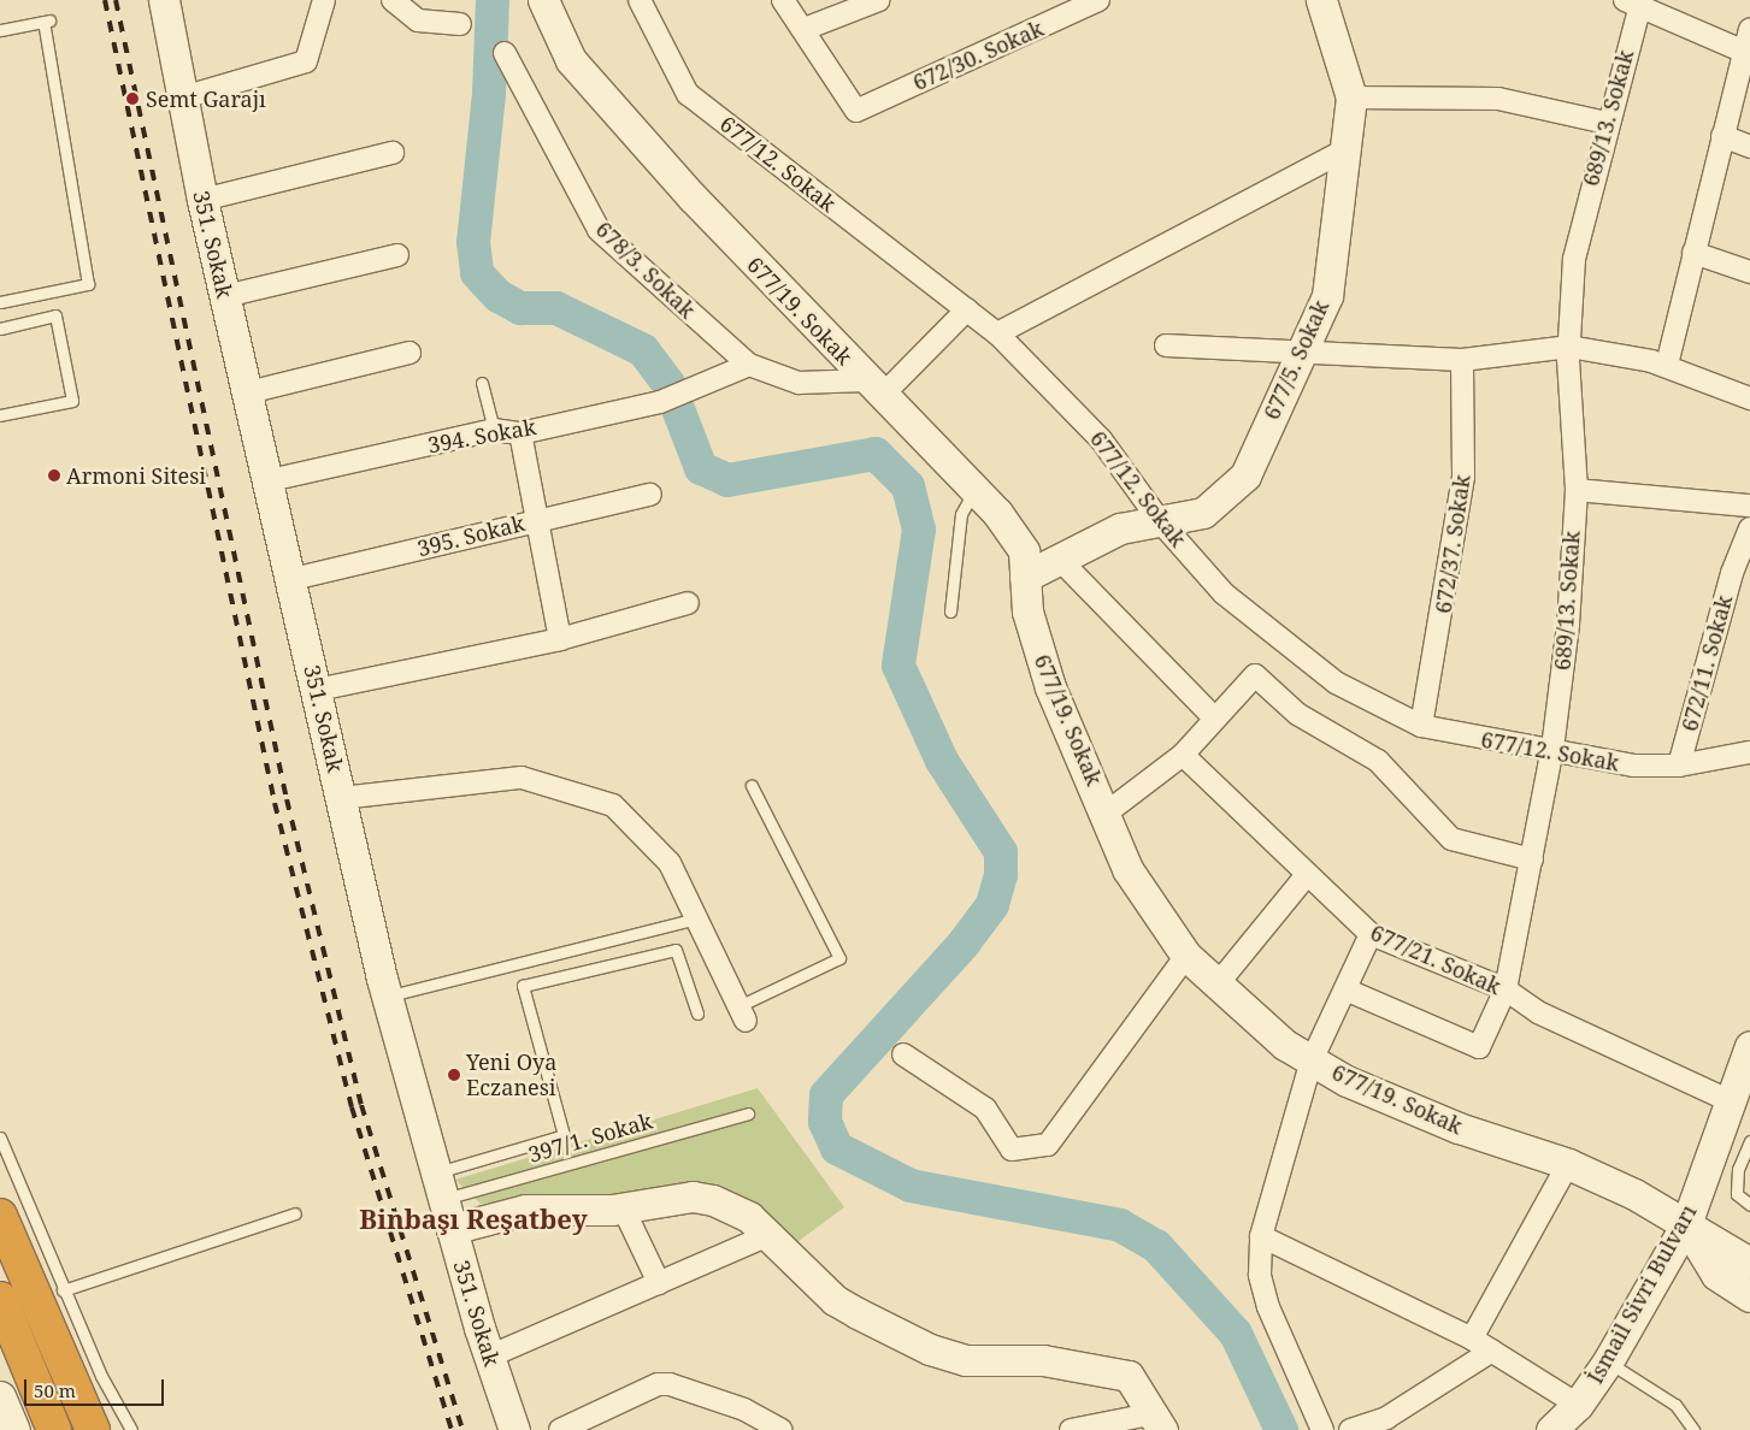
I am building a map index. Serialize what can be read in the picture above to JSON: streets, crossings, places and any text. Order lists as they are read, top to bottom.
{
  "streets": {
    "street": [
      "672/30. Sokak",
      "689/13. Sokak",
      "677/12. Sokak",
      "351. Sokak",
      "678/3. Sokak",
      "677/19. Sokak",
      "677/5. Sokak",
      "394. Sokak",
      "395. Sokak",
      "672/37. Sokak",
      "672/11. Sokak",
      "677/21. Sokak",
      "İsmail Sivri Bulvarı"
    ],
    "lane": ["397/1. Sokak"]
  },
  "crossings": [
    ["689/13. Sokak", "677/12. Sokak"],
    ["689/13. Sokak", "677/21. Sokak"],
    ["677/12. Sokak", "677/5. Sokak"],
    ["677/12. Sokak", "672/37. Sokak"],
    ["677/12. Sokak", "672/11. Sokak"],
    ["351. Sokak", "394. Sokak"],
    ["351. Sokak", "395. Sokak"],
    ["351. Sokak", "397/1. Sokak"],
    ["678/3. Sokak", "677/19. Sokak"],
    ["678/3. Sokak", "394. Sokak"],
    ["677/19. Sokak", "677/5. Sokak"],
    ["677/19. Sokak", "İsmail Sivri Bulvarı"],
    ["677/21. Sokak", "İsmail Sivri Bulvarı"]
  ],
  "districts": ["Binbaşı Reşatbey"],
  "places": ["Semt Garajı", "Armoni Sitesi", "Yeni Oya Eczanesi"],
  "scale_bar": "50 m"
}
